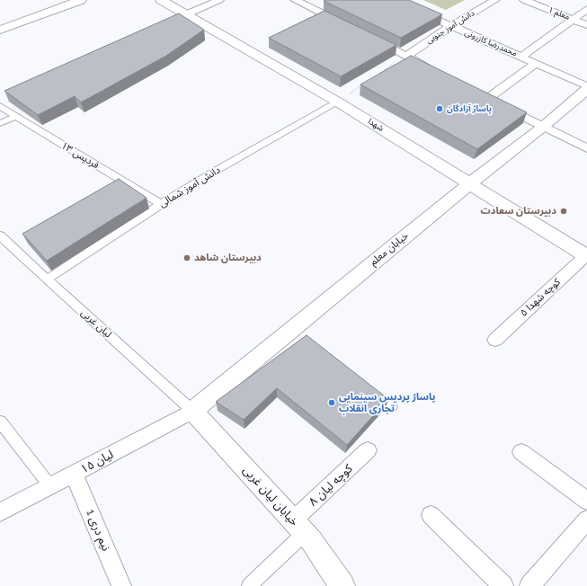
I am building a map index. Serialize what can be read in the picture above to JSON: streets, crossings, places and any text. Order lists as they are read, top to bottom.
{
  "streets": {
    "street": [
      "معلم ۱",
      "دانش آموز جنوبی",
      "محمدرضا کازرونی",
      "شهدا",
      "فردیس ۱۳",
      "دانش آموز شمالی",
      "خیابان معلم",
      "کوچه شهدا ۵",
      "لیان غربی",
      "لیان ۱۵",
      "کوچه لیان ۸",
      "خیابان لیان غربی",
      "نیم دری 1"
    ]
  },
  "crossings": [
    ["دانش آموز جنوبی", "محمدرضا کازرونی"],
    ["شهدا", "دانش آموز شمالی"],
    ["شهدا", "خیابان معلم"],
    ["شهدا", "کوچه شهدا ۵"],
    ["فردیس ۱۳", "دانش آموز شمالی"],
    ["دانش آموز شمالی", "لیان غربی"],
    ["خیابان معلم", "لیان غربی"],
    ["خیابان معلم", "لیان ۱۵"],
    ["خیابان معلم", "خیابان لیان غربی"],
    ["لیان غربی", "لیان ۱۵"],
    ["لیان غربی", "خیابان لیان غربی"],
    ["لیان ۱۵", "خیابان لیان غربی"],
    ["لیان ۱۵", "نیم دری 1"],
    ["کوچه لیان ۸", "خیابان لیان غربی"]
  ],
  "places": [
    "پاساژ آزادگان",
    "دبیرستان سعادت",
    "دبیرستان شاهد",
    "پاساژ پردیس سینمایی تجاری انقلاب"
  ]
}
